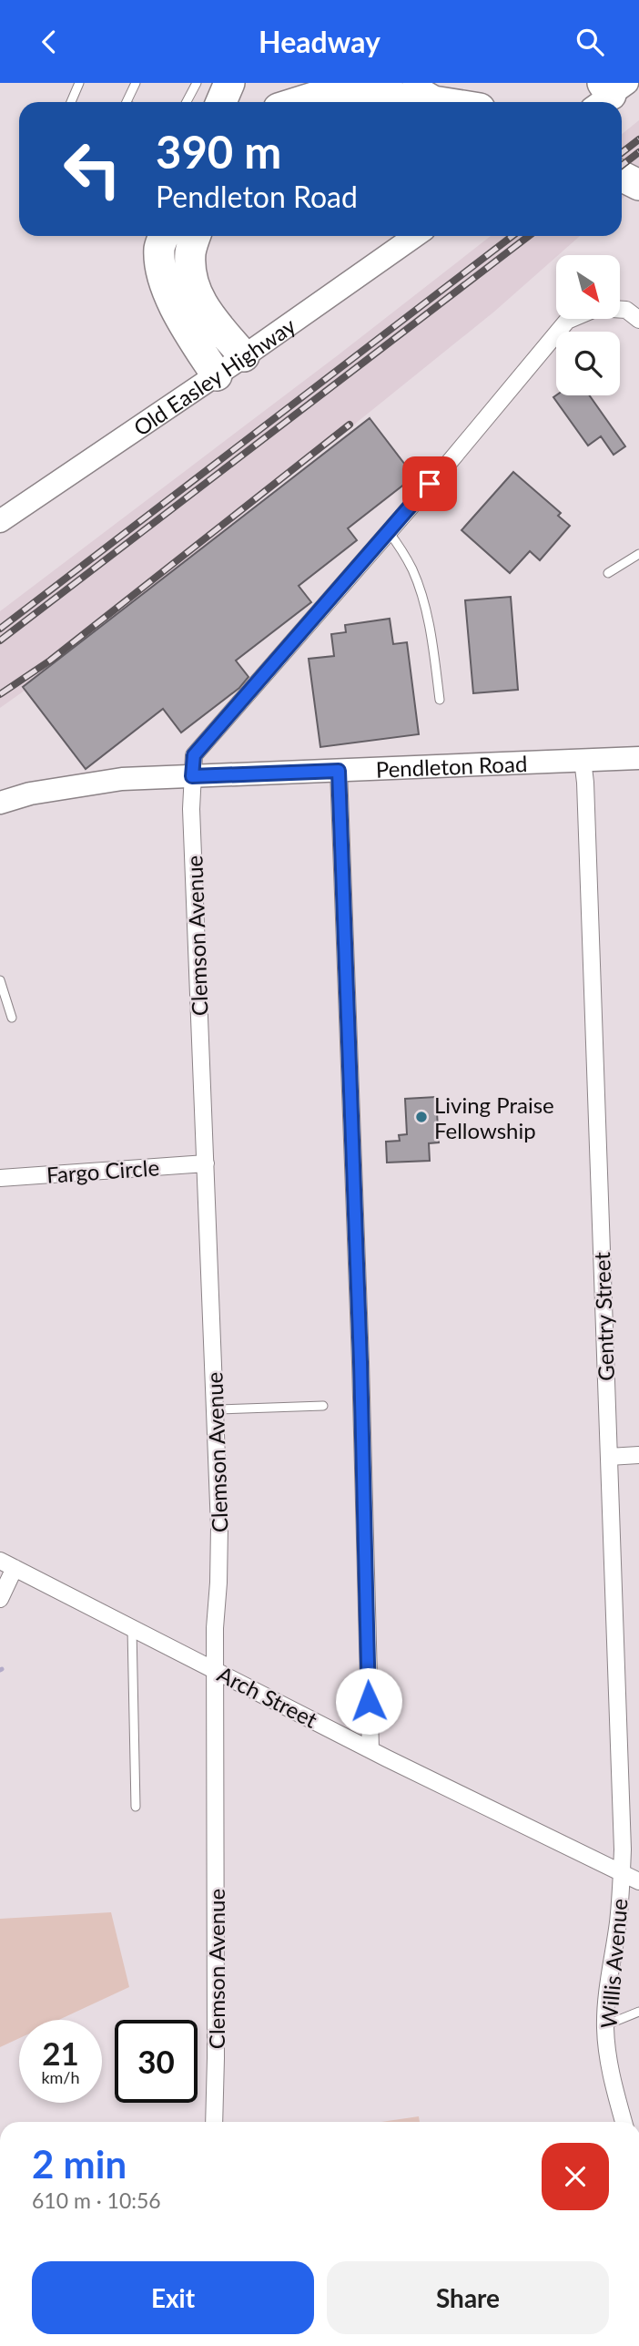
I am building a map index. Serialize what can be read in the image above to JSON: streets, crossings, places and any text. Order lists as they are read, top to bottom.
{
  "streets": {
    "street": [
      "Old Easley Highway",
      "Pendleton Road",
      "Clemson Avenue",
      "Fargo Circle",
      "Gentry Street",
      "Arch Street",
      "Willis Avenue"
    ]
  },
  "crossings": [
    ["Pendleton Road", "Clemson Avenue"],
    ["Pendleton Road", "Gentry Street"],
    ["Clemson Avenue", "Fargo Circle"],
    ["Clemson Avenue", "Arch Street"],
    ["Gentry Street", "Arch Street"],
    ["Gentry Street", "Willis Avenue"],
    ["Arch Street", "Willis Avenue"]
  ],
  "places": ["Living Praise Fellowship"],
  "north": "bottom right",
  "page": {
    "header": "Headway",
    "turn": ["390 m", "Pendleton Road"],
    "speed": "21 km/h",
    "limit": "30",
    "heading": ["2 min", "610 m · 10:56"],
    "buttons": ["Exit", "Share"]
  }
}
